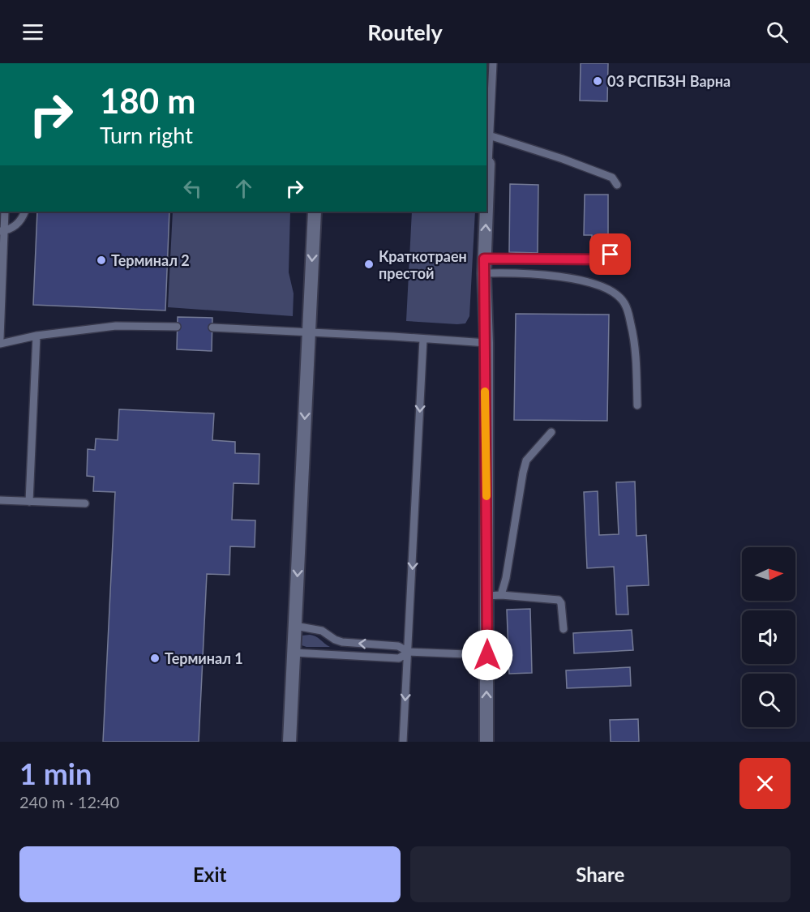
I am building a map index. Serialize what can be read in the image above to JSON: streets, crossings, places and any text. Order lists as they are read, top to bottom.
{
  "places": [
    "03 РСПБЗН Варна",
    "Терминал 2",
    "Краткотраен престой",
    "Терминал 1"
  ],
  "north": "right",
  "page": {
    "header": "Routely",
    "turn": ["180 m", "Turn right"],
    "heading": ["1 min", "240 m · 12:40"],
    "buttons": ["Exit", "Share"]
  }
}
